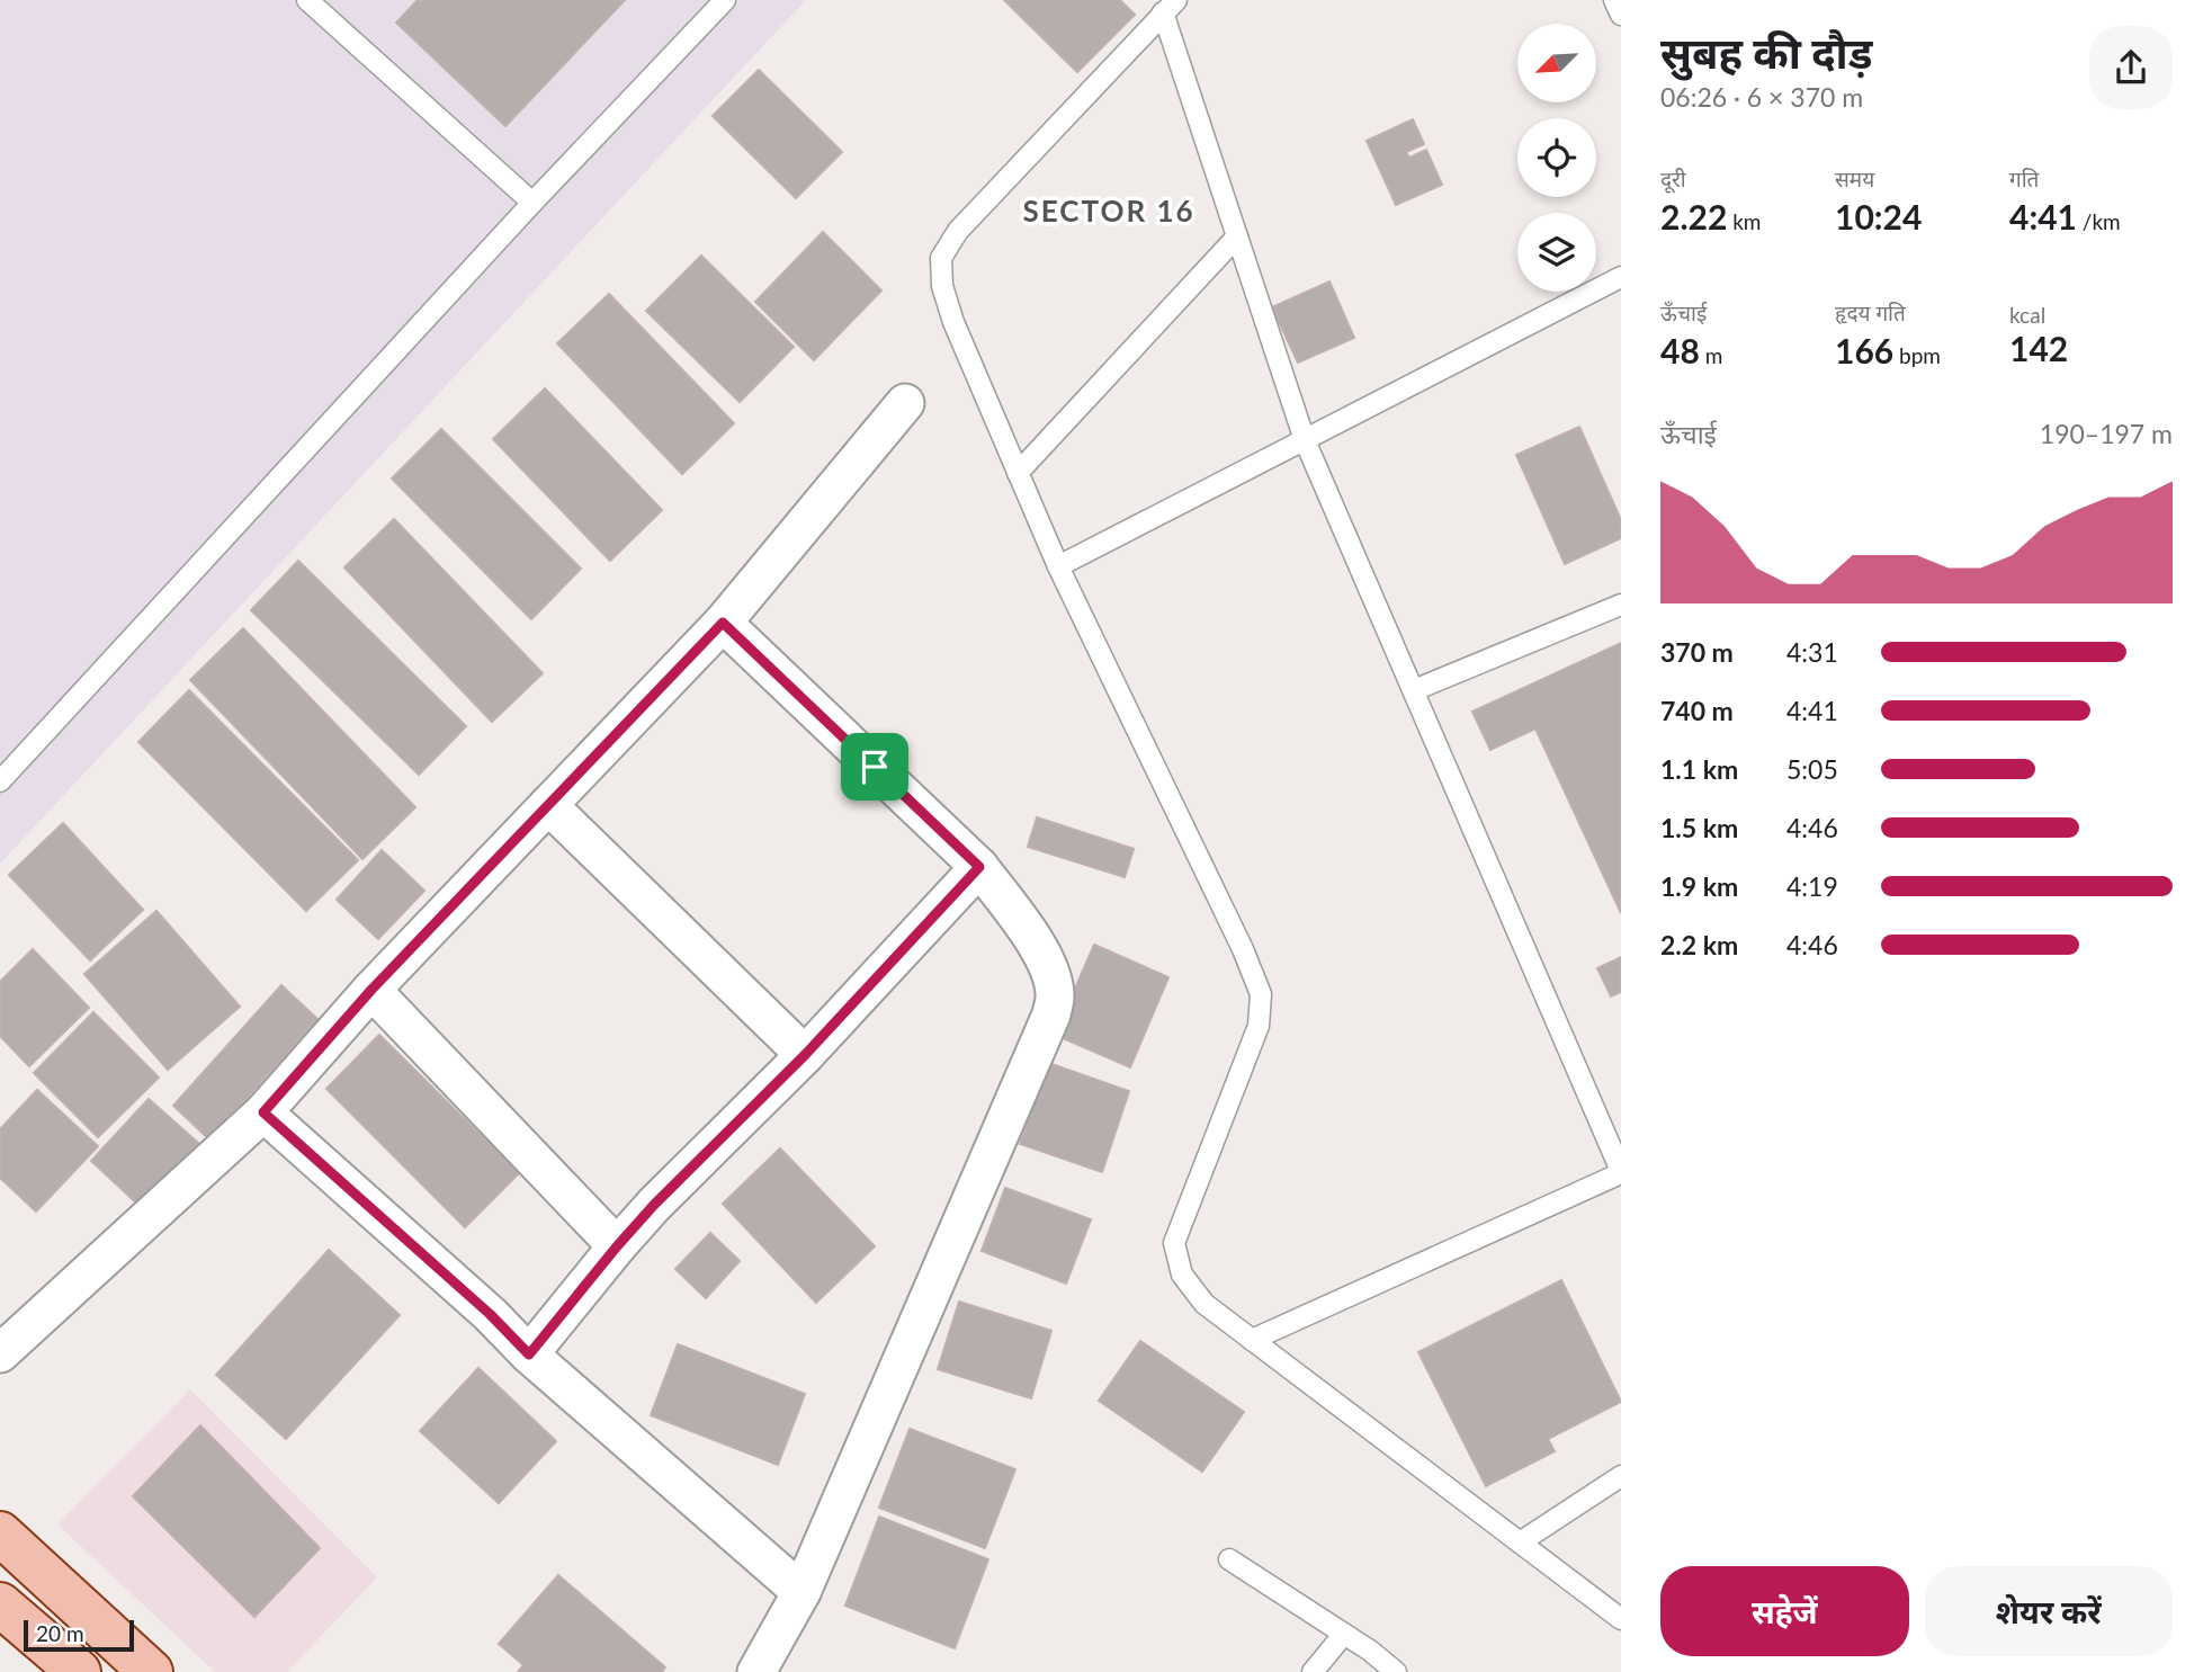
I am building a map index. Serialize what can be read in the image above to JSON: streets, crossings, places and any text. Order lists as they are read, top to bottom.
{
  "districts": ["SECTOR 16"],
  "scale_bar": "20 m",
  "north": "bottom left",
  "page": {
    "heading": ["सुबह की दौड़", "06:26 · 6 × 370 m"],
    "stats": [
      ["दूरी", "2.22 km"],
      ["समय", "10:24"],
      ["गति", "4:41 /km"],
      ["ऊँचाई", "48 m"],
      ["हृदय गति", "166 bpm"],
      ["kcal", "142"]
    ],
    "chart": ["ऊँचाई", "190–197 m"],
    "list": [
      {
        "name": "370 m",
        "note": "4:31"
      },
      {
        "name": "740 m",
        "note": "4:41"
      },
      {
        "name": "1.1 km",
        "note": "5:05"
      },
      {
        "name": "1.5 km",
        "note": "4:46"
      },
      {
        "name": "1.9 km",
        "note": "4:19"
      },
      {
        "name": "2.2 km",
        "note": "4:46"
      }
    ],
    "buttons": ["सहेजें", "शेयर करें"],
    "scale": "20 m"
  }
}
